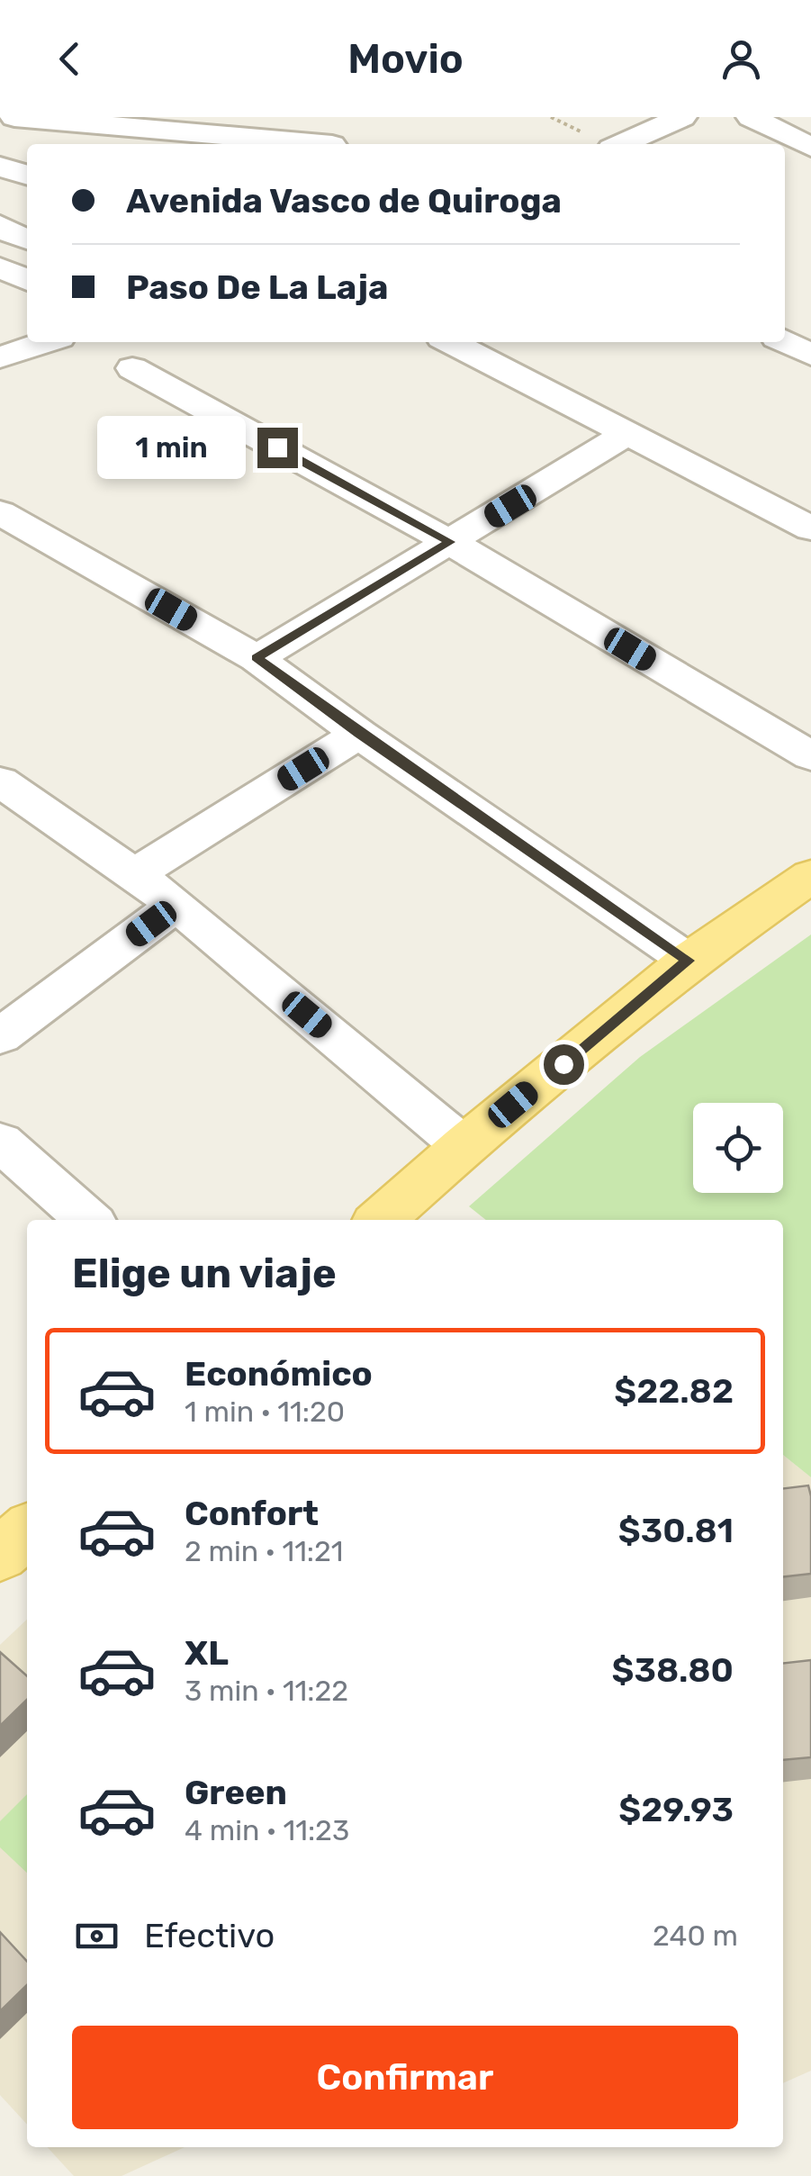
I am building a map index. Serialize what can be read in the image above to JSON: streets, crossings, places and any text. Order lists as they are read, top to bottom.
{
  "page": {
    "header": "Movio",
    "banner": ["Avenida Vasco de Quiroga", "Paso De La Laja"],
    "bubble": "1 min",
    "heading": "Elige un viaje",
    "list": [
      {
        "name": "Económico",
        "note": "1 min · 11:20",
        "value": "$22.82"
      },
      {
        "name": "Confort",
        "note": "2 min · 11:21",
        "value": "$30.81"
      },
      {
        "name": "XL",
        "note": "3 min · 11:22",
        "value": "$38.80"
      },
      {
        "name": "Green",
        "note": "4 min · 11:23",
        "value": "$29.93"
      }
    ],
    "pay": ["Efectivo", "240 m"],
    "buttons": "Confirmar"
  }
}
